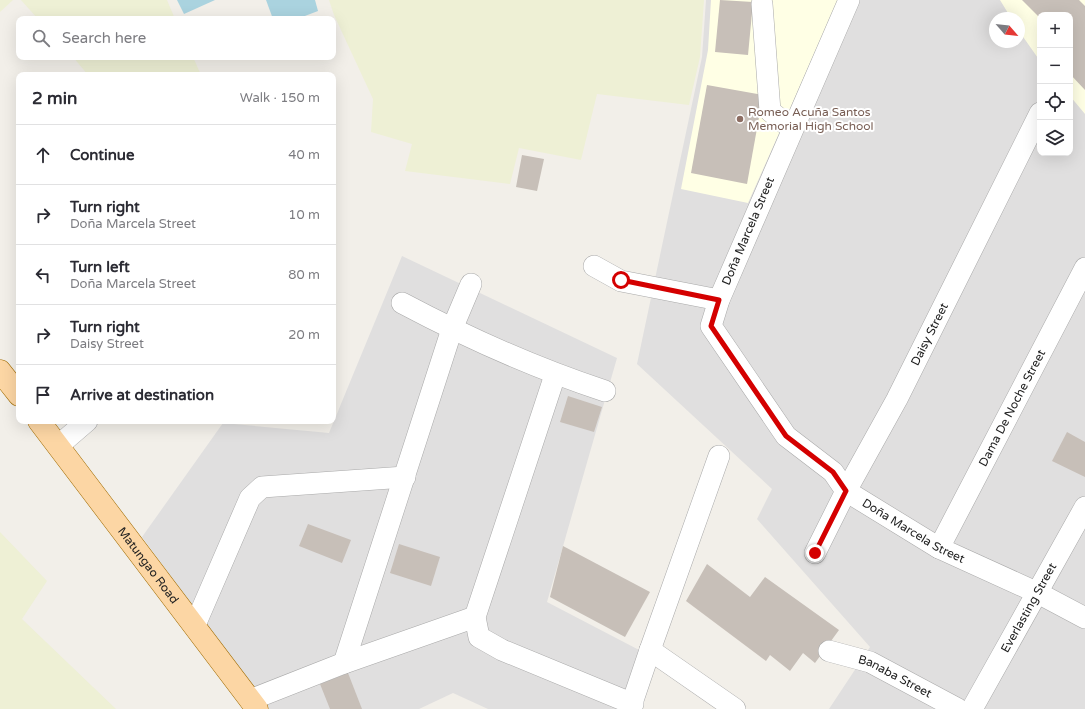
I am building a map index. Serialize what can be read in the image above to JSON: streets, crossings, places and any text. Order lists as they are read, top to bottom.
{
  "streets": {
    "main road": ["Matungao Road"],
    "street": [
      "Doña Marcela Street",
      "Daisy Street",
      "Dama De Noche Street",
      "Everlasting Street",
      "Banaba Street"
    ]
  },
  "crossings": [
    ["Doña Marcela Street", "Daisy Street"],
    ["Doña Marcela Street", "Dama De Noche Street"],
    ["Doña Marcela Street", "Everlasting Street"]
  ],
  "places": ["Romeo Acuña Santos Memorial High School"],
  "north": "bottom right",
  "page": {
    "map_buttons": ["+", "−"],
    "search": "Search here",
    "heading": ["2 min", "Walk · 150 m"],
    "list": [
      ["Continue", "40 m"],
      ["Turn right", "Doña Marcela Street", "10 m"],
      ["Turn left", "Doña Marcela Street", "80 m"],
      ["Turn right", "Daisy Street", "20 m"],
      "Arrive at destination"
    ]
  }
}
